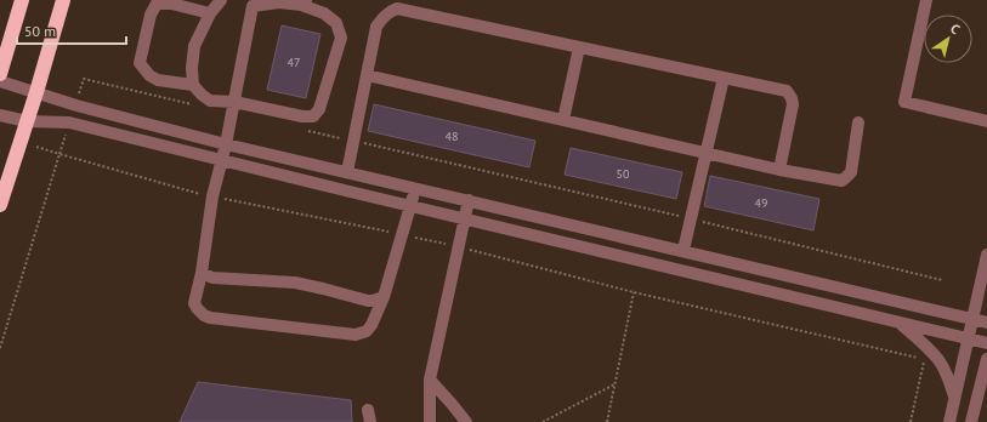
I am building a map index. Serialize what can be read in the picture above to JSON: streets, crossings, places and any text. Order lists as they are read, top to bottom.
{
  "house_numbers": [
    "47",
    "48",
    "50",
    "49"
  ],
  "scale_bar": "50 m",
  "north": "top right"
}
